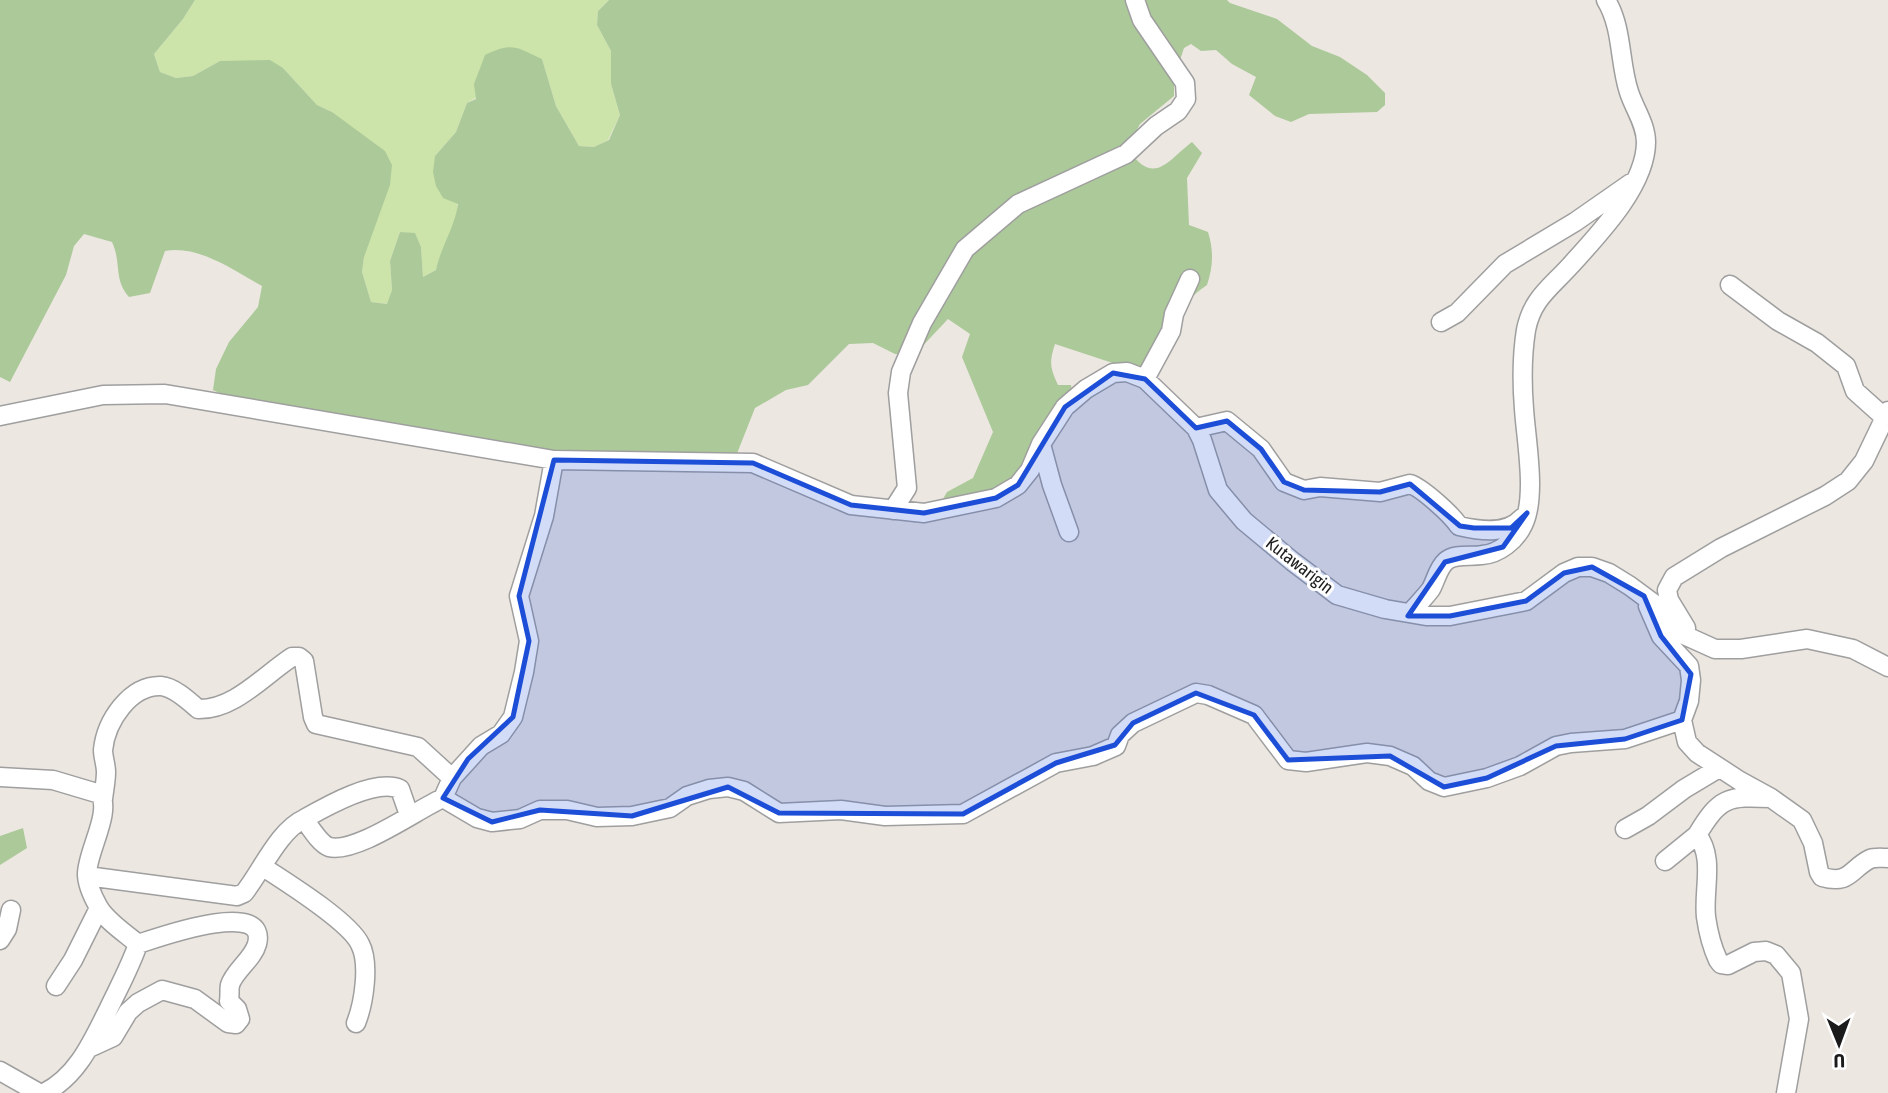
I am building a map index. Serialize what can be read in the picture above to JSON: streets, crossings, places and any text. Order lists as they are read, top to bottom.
{
  "streets": {
    "street": ["Kutawarigin"]
  },
  "north": "bottom"
}
